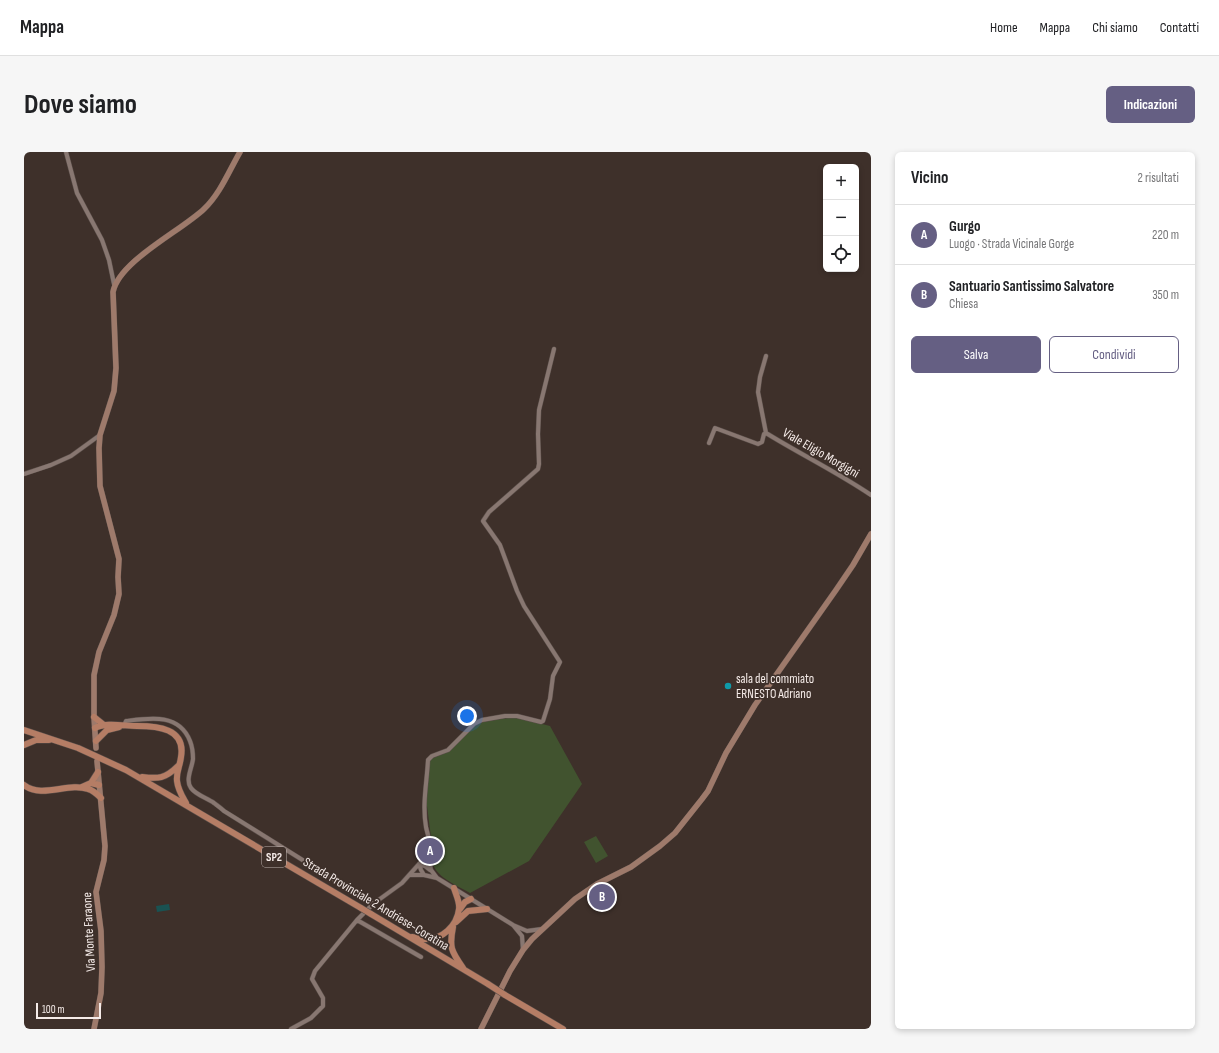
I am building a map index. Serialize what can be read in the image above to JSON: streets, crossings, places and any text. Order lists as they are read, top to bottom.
{
  "streets": {
    "main road": ["SP2", "Strada Provinciale 2 Andriese-Coratina"],
    "street": ["Viale Eligio Morgigni", "Via Monte Faraone"]
  },
  "places": ["sala del commiato ERNESTO Adriano"],
  "scale_bar": "100 m",
  "page": {
    "header": "Mappa",
    "nav": [
      "Home",
      "Mappa",
      "Chi siamo",
      "Contatti"
    ],
    "buttons": [
      "Indicazioni",
      ["Salva", "Condividi"]
    ],
    "title": "Dove siamo",
    "heading": ["Vicino", "2 risultati"],
    "map_buttons": ["+", "−"],
    "list": [
      {
        "mark": "A",
        "name": "Gurgo",
        "note": "Luogo · Strada Vicinale Gorge",
        "value": "220 m"
      },
      {
        "mark": "B",
        "name": "Santuario Santissimo Salvatore",
        "note": "Chiesa",
        "value": "350 m"
      }
    ],
    "pins": ["A", "B"],
    "scale": "100 m"
  }
}
